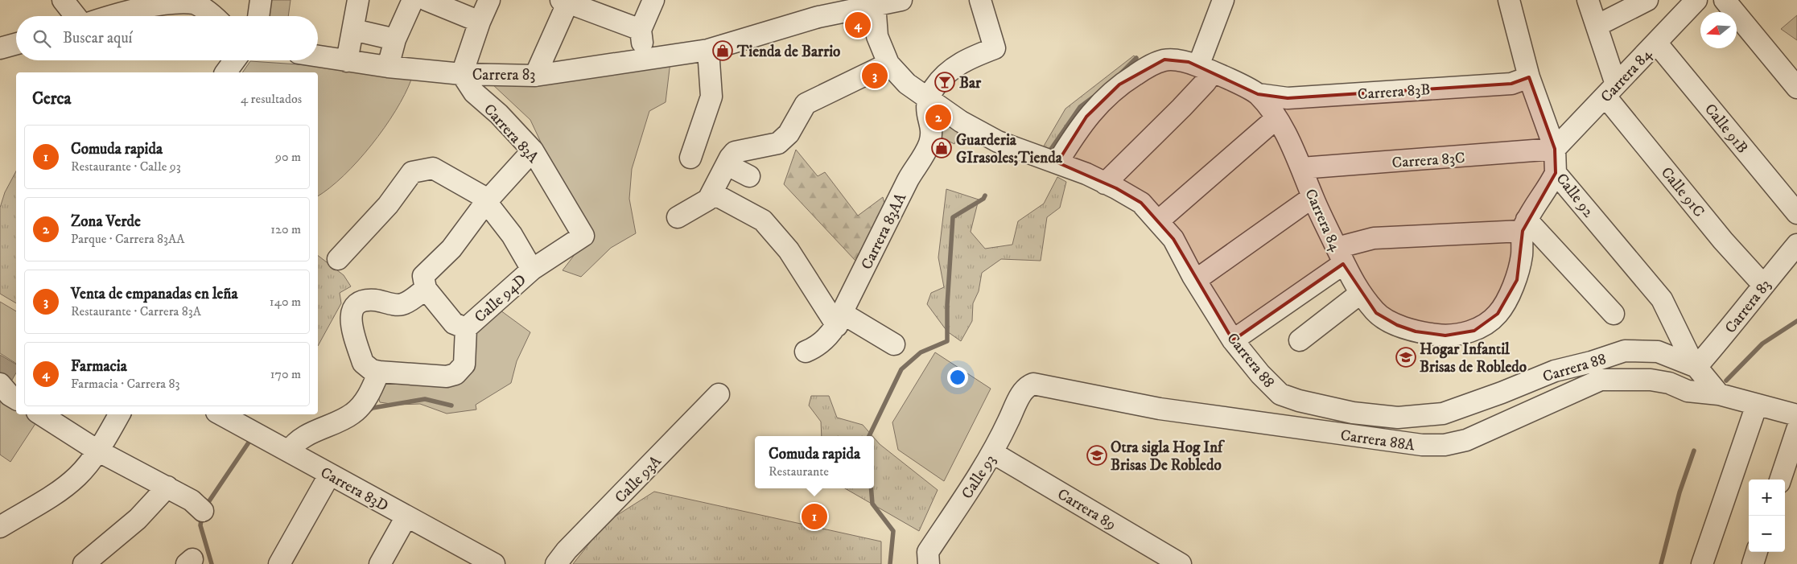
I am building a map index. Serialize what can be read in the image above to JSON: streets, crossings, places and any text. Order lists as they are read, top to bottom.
{
  "streets": {
    "street": [
      "Carrera 83",
      "Carrera 84",
      "Carrera 83B",
      "Calle 91B",
      "Carrera 83A",
      "Carrera 83C",
      "Calle 91C",
      "Calle 92",
      "Carrera 83AA",
      "Calle 94D",
      "Carrera 88",
      "Carrera 88A",
      "Calle 93",
      "Calle 93A",
      "Carrera 83D",
      "Carrera 89"
    ]
  },
  "crossings": [
    ["Carrera 83", "Carrera 83A"],
    ["Carrera 83", "Calle 91C"],
    ["Carrera 83", "Calle 92"],
    ["Carrera 83", "Carrera 88"],
    ["Carrera 84", "Carrera 83B"],
    ["Carrera 84", "Calle 91B"],
    ["Carrera 84", "Carrera 83C"],
    ["Carrera 84", "Calle 91C"],
    ["Carrera 84", "Calle 92"],
    ["Carrera 84", "Carrera 88"],
    ["Carrera 83B", "Calle 92"],
    ["Carrera 83A", "Calle 94D"],
    ["Carrera 83C", "Calle 92"],
    ["Calle 92", "Carrera 88"],
    ["Carrera 83AA", "Carrera 88"],
    ["Carrera 88", "Carrera 88A"],
    ["Carrera 88A", "Calle 93"],
    ["Calle 93", "Carrera 89"]
  ],
  "places": {
    "shop": ["Tienda de Barrio", "Guarderia GIrasoles;Tienda"],
    "bar": ["Bar"],
    "school or university": ["Hogar Infantil Brisas de Robledo", "Otra sigla Hog Inf Brisas De Robledo"]
  },
  "north": "left",
  "page": {
    "pins": [
      "4",
      "3",
      "2",
      "1"
    ],
    "search": "Buscar aquí",
    "heading": ["Cerca", "4 resultados"],
    "list": [
      {
        "mark": "1",
        "name": "Comuda rapida",
        "note": "Restaurante · Calle 93",
        "value": "90 m"
      },
      {
        "mark": "2",
        "name": "Zona Verde",
        "note": "Parque · Carrera 83AA",
        "value": "120 m"
      },
      {
        "mark": "3",
        "name": "Venta de empanadas en leña",
        "note": "Restaurante · Carrera 83A",
        "value": "140 m"
      },
      {
        "mark": "4",
        "name": "Farmacia",
        "note": "Farmacia · Carrera 83",
        "value": "170 m"
      }
    ],
    "popup": ["Comuda rapida", "Restaurante"],
    "map_buttons": ["+", "−"]
  }
}
